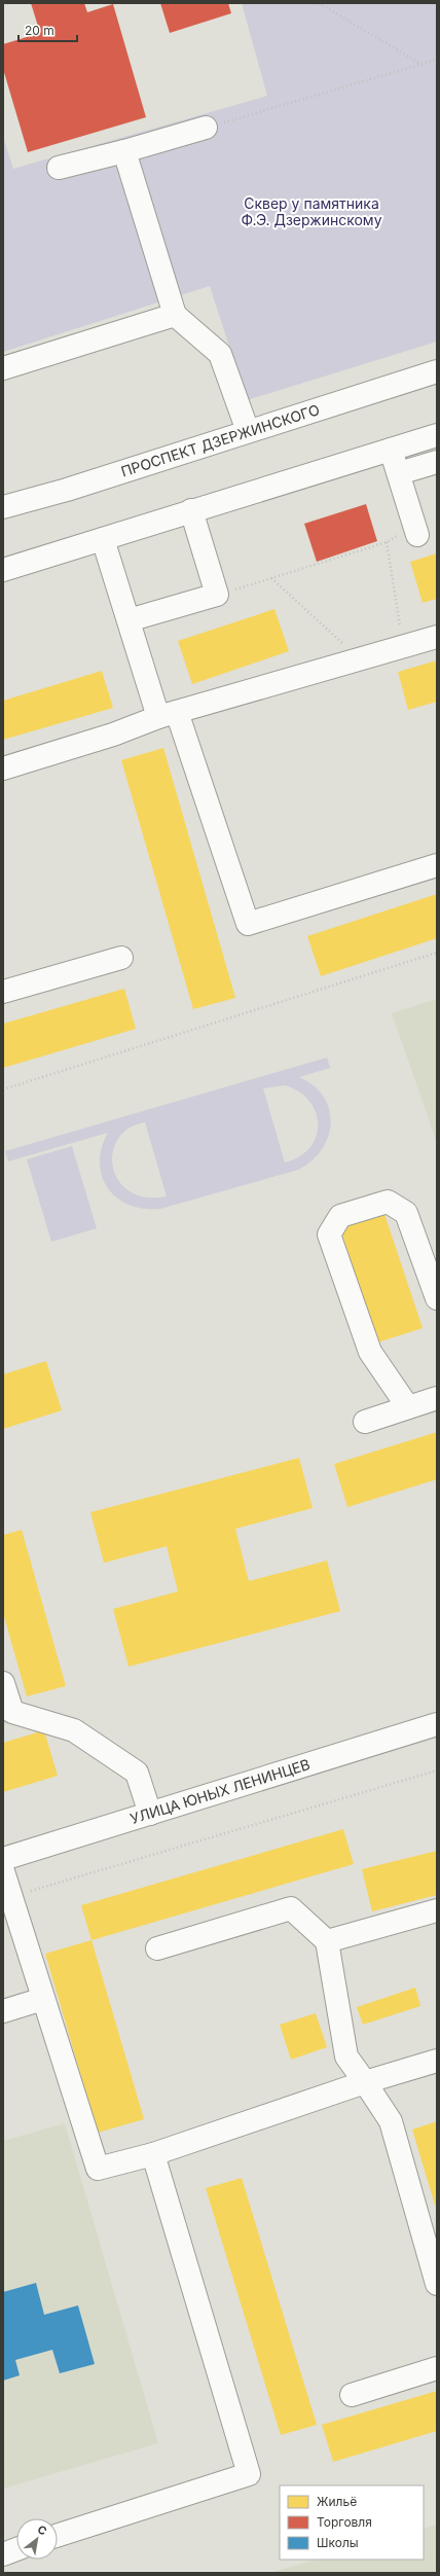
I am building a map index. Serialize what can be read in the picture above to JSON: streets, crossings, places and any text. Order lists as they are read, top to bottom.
{
  "streets": {
    "street": ["ПРОСПЕКТ ДЗЕРЖИНСКОГО", "УЛИЦА ЮНЫХ ЛЕНИНЦЕВ"]
  },
  "parks": ["Сквер у памятника Ф.Э. Дзержинскому"],
  "legend": ["Жильё", "Торговля", "Школы"],
  "scale_bar": "20 m",
  "north": "top right"
}
